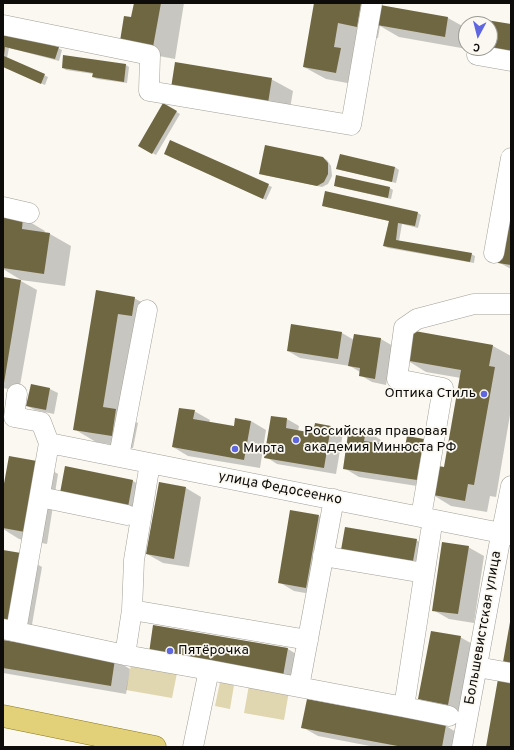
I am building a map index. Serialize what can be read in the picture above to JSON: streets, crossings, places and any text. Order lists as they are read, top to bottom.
{
  "streets": {
    "street": ["улица Федосеенко", "Большевистская улица"]
  },
  "crossings": [
    ["улица Федосеенко", "Большевистская улица"]
  ],
  "places": [
    "Оптика Стиль",
    "Российская правовая академия Минюста РФ",
    "Мирта",
    "Пятёрочка"
  ],
  "north": "bottom"
}
